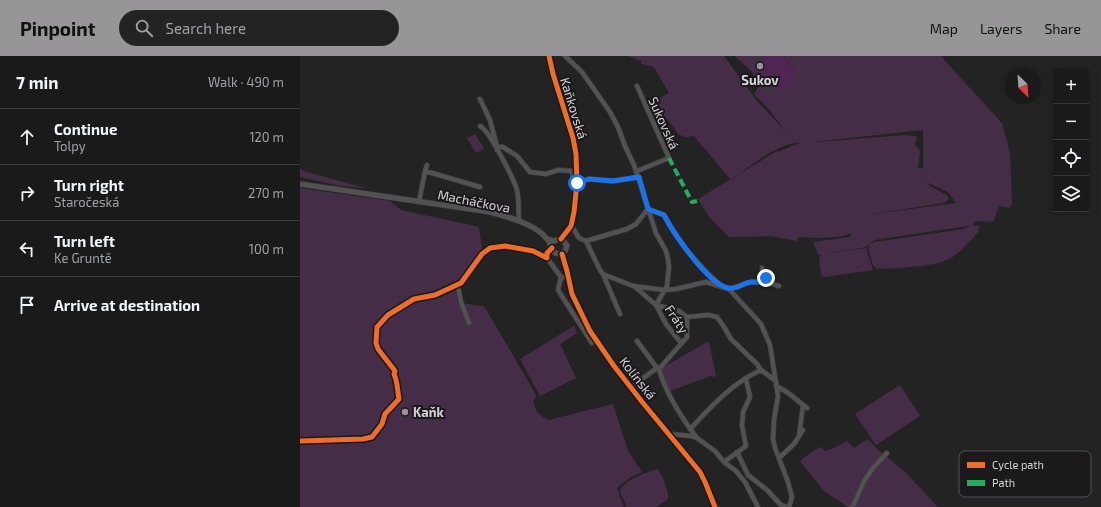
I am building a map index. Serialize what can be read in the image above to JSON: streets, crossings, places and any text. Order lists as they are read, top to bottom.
{
  "streets": {
    "street": [
      "Kaňkovská",
      "Sukovská",
      "Macháčkova",
      "Fráty",
      "Kolínská"
    ]
  },
  "crossings": [
    ["Kaňkovská", "Kolínská"],
    ["Fráty", "Kolínská"]
  ],
  "places": ["Sukov", "Kaňk"],
  "legend": ["Cycle path", "Path"],
  "north": "bottom right",
  "page": {
    "header": "Pinpoint",
    "search": "Search here",
    "nav": ["Map", "Layers", "Share"],
    "heading": ["7 min", "Walk · 490 m"],
    "map_buttons": ["+", "−"],
    "list": [
      ["Continue", "Tolpy", "120 m"],
      ["Turn right", "Staročeská", "270 m"],
      ["Turn left", "Ke Gruntě", "100 m"],
      "Arrive at destination"
    ]
  }
}
